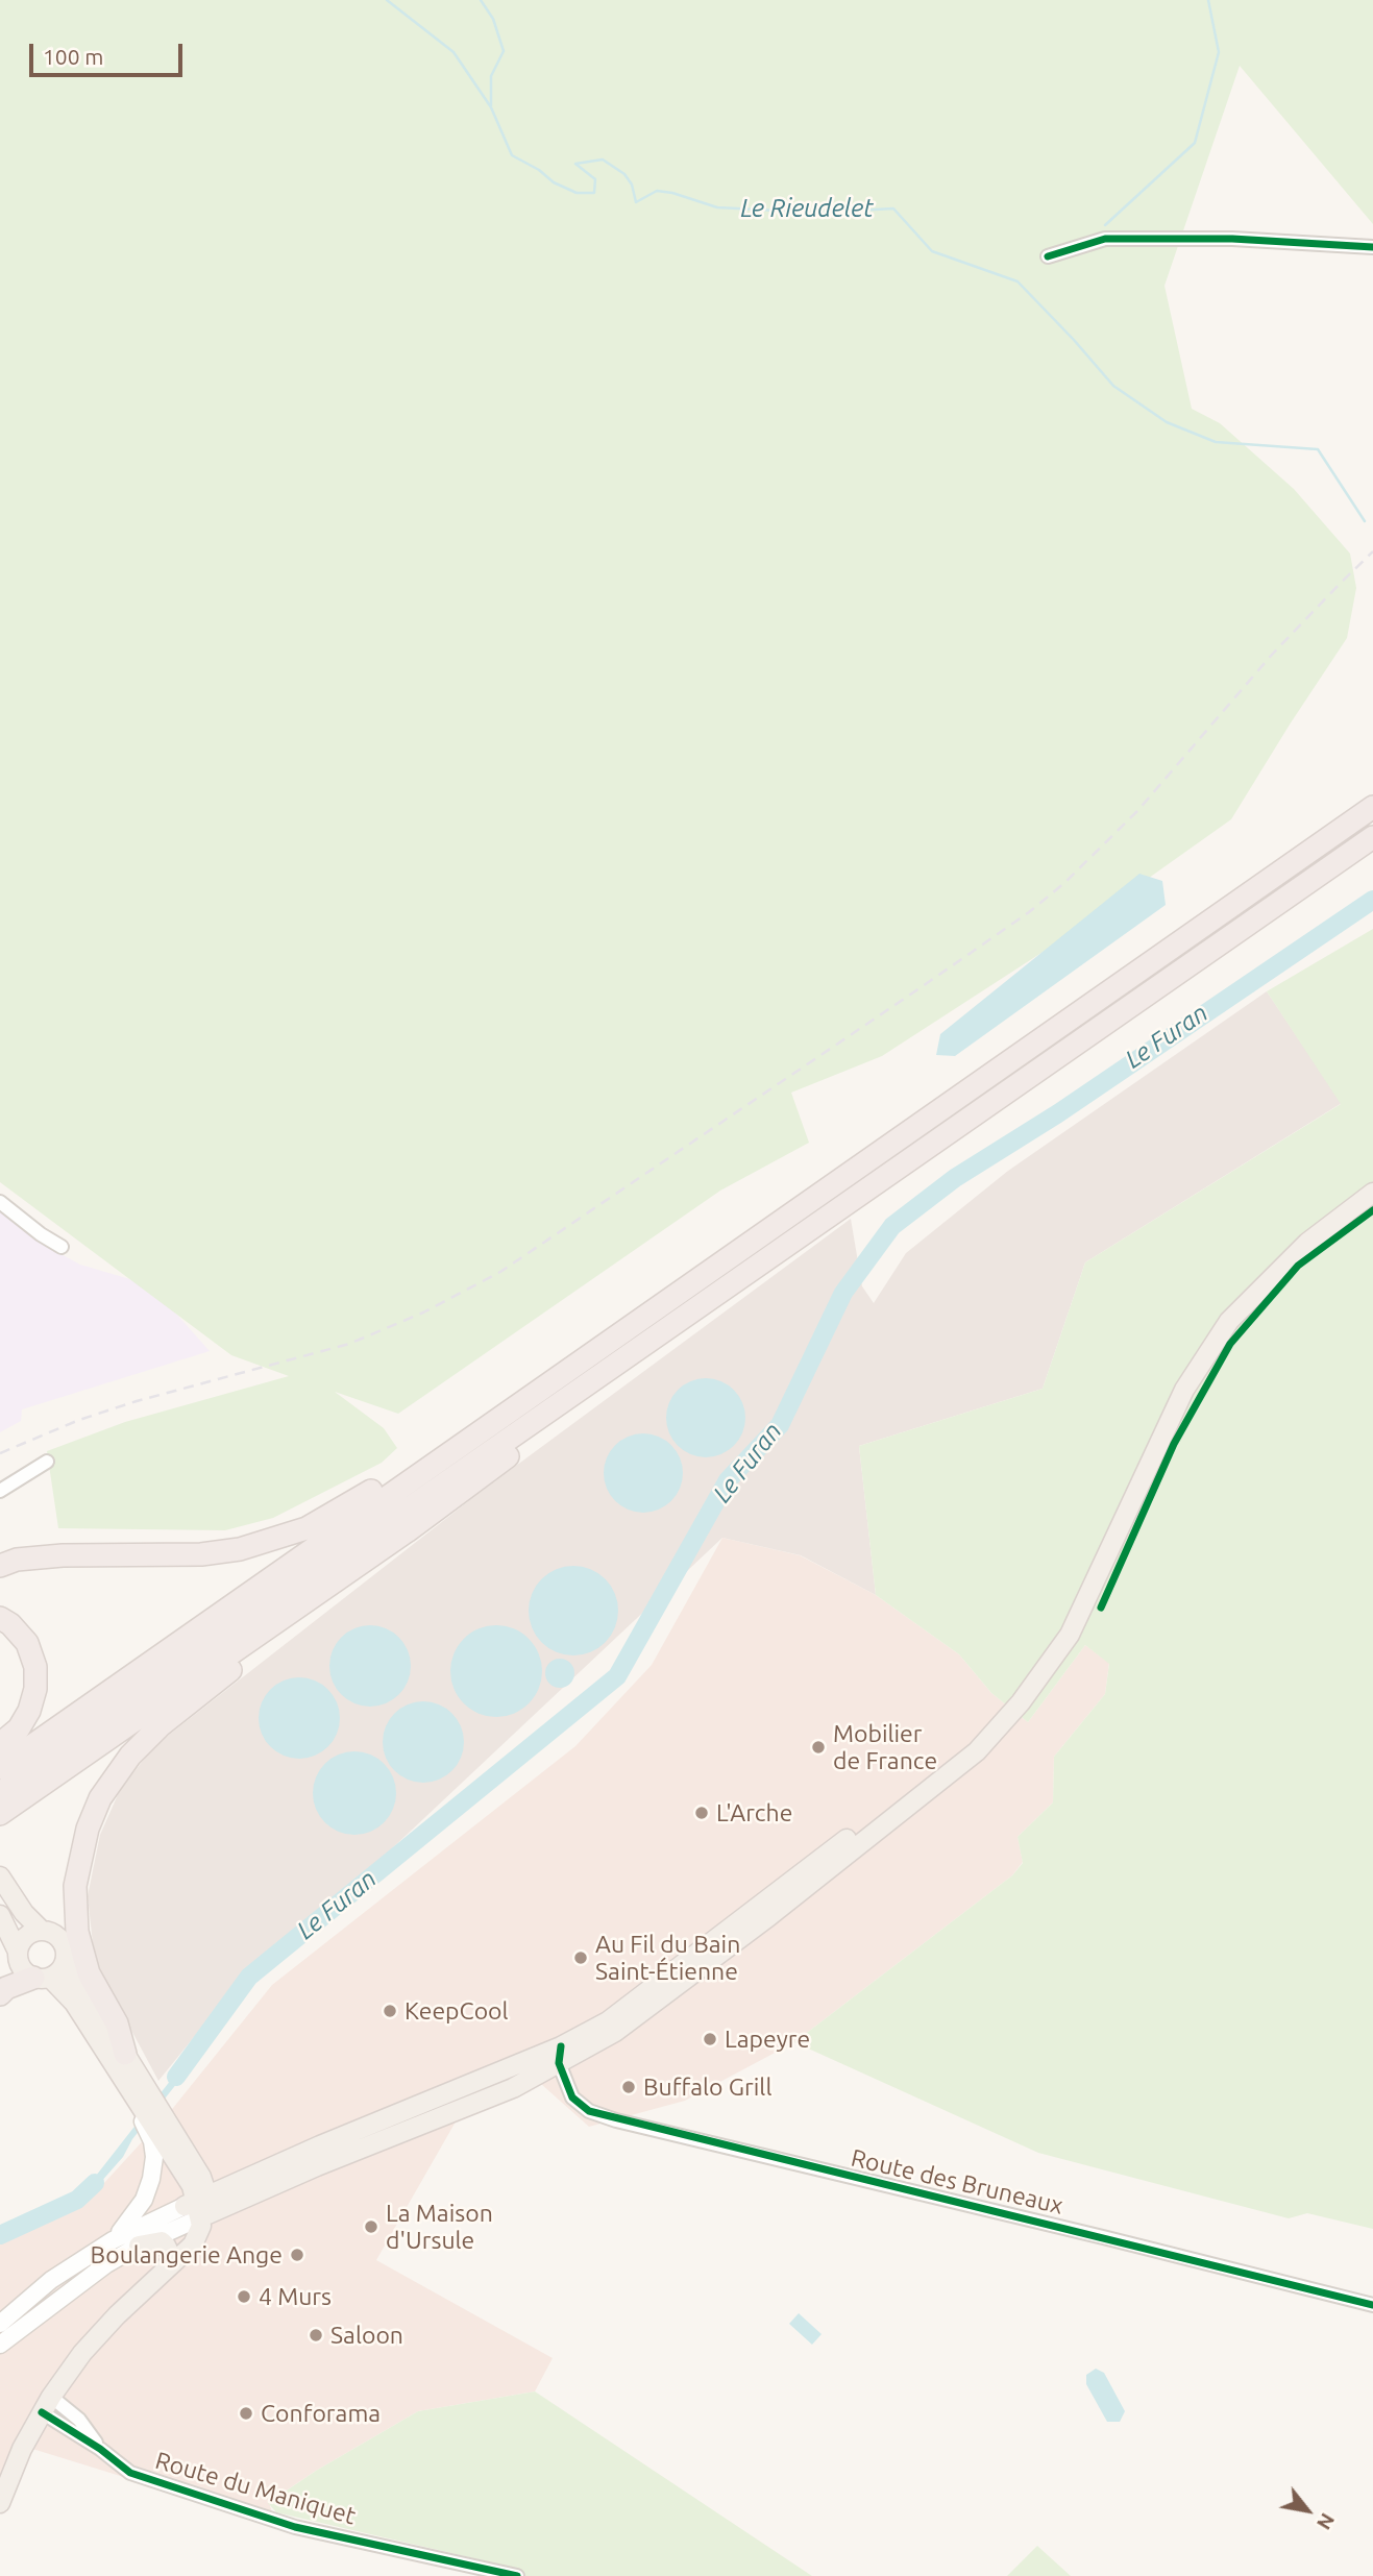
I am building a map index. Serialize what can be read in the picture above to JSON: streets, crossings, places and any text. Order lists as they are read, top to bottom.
{
  "streets": {
    "street": ["Route des Bruneaux", "Route du Maniquet"]
  },
  "water": ["Le Rieudelet", "Le Furan"],
  "places": [
    "Mobilier de France",
    "L'Arche",
    "Au Fil du Bain Saint-Étienne",
    "KeepCool",
    "Lapeyre",
    "Buffalo Grill",
    "La Maison d'Ursule",
    "Boulangerie Ange",
    "4 Murs",
    "Saloon",
    "Conforama"
  ],
  "scale_bar": "100 m",
  "north": "bottom right"
}
